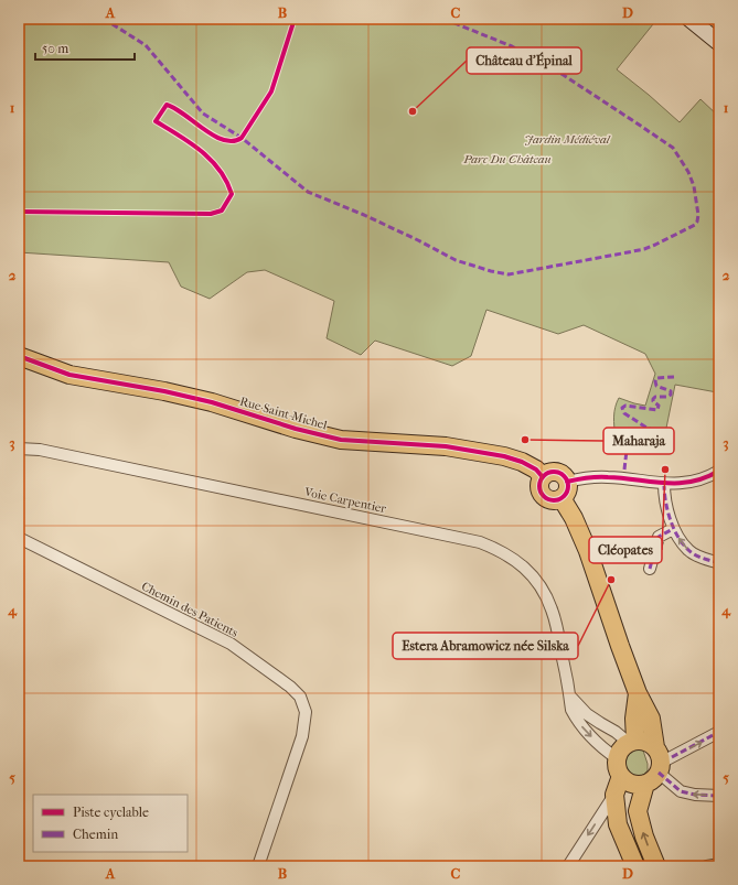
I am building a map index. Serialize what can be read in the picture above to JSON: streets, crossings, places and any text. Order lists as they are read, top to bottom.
{
  "streets": {
    "main road": ["Rue Saint-Michel"],
    "street": ["Voie Carpentier", "Chemin des Patients"]
  },
  "parks": ["Jardin Médiéval", "Parc Du Château"],
  "places": [
    "Château d'Épinal",
    "Maharaja",
    "Cléopates",
    "Estera Abramowicz née Silska"
  ],
  "legend": ["Piste cyclable", "Chemin"],
  "scale_bar": "50 m",
  "grid": {
    "columns": [
      "A",
      "B",
      "C",
      "D"
    ],
    "rows": [
      "1",
      "2",
      "3",
      "4",
      "5"
    ]
  }
}
